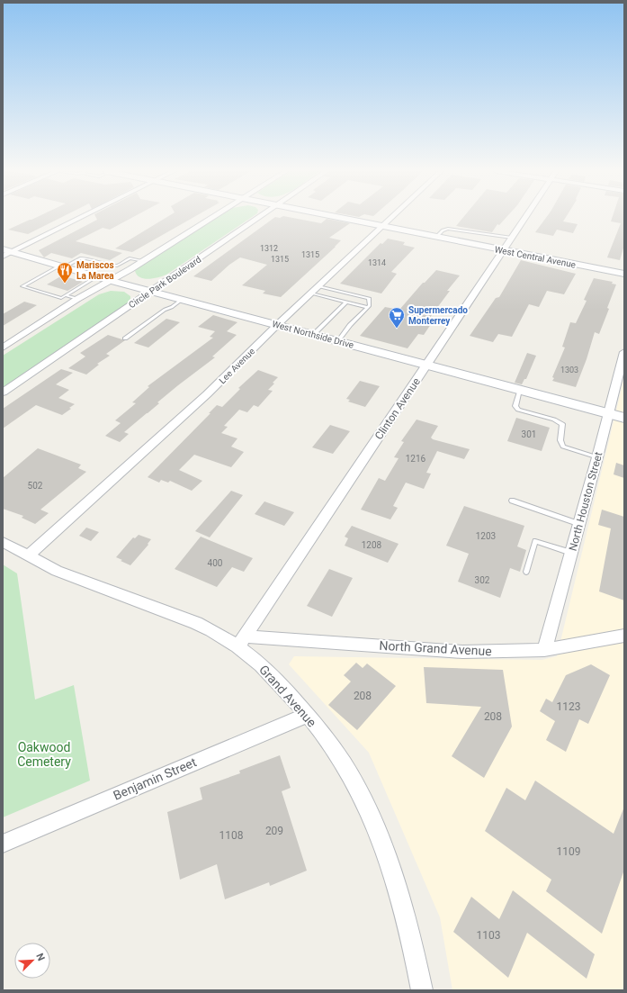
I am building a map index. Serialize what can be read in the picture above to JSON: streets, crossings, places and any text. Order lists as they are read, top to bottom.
{
  "streets": {
    "street": [
      "West Central Avenue",
      "Circle Park Boulevard",
      "West Northside Drive",
      "Lee Avenue",
      "Clinton Avenue",
      "North Houston Street",
      "North Grand Avenue",
      "Grand Avenue",
      "Benjamin Street"
    ]
  },
  "crossings": [
    ["West Central Avenue", "Lee Avenue"],
    ["West Central Avenue", "Clinton Avenue"],
    ["Circle Park Boulevard", "West Northside Drive"],
    ["West Northside Drive", "Lee Avenue"],
    ["West Northside Drive", "Clinton Avenue"],
    ["West Northside Drive", "North Houston Street"],
    ["Lee Avenue", "Grand Avenue"],
    ["Clinton Avenue", "North Grand Avenue"],
    ["Clinton Avenue", "Grand Avenue"],
    ["North Houston Street", "North Grand Avenue"],
    ["North Grand Avenue", "Grand Avenue"],
    ["Grand Avenue", "Benjamin Street"]
  ],
  "parks": ["Oakwood Cemetery"],
  "places": {
    "restaurant": ["Mariscos La Marea"],
    "supermarket": ["Supermercado Monterrey"]
  },
  "house_numbers": [
    "1312",
    "1315",
    "1315",
    "1314",
    "1303",
    "301",
    "1216",
    "502",
    "1203",
    "1208",
    "400",
    "302",
    "208",
    "1123",
    "208",
    "209",
    "1108",
    "1109",
    "1103"
  ],
  "north": "top right"
}
